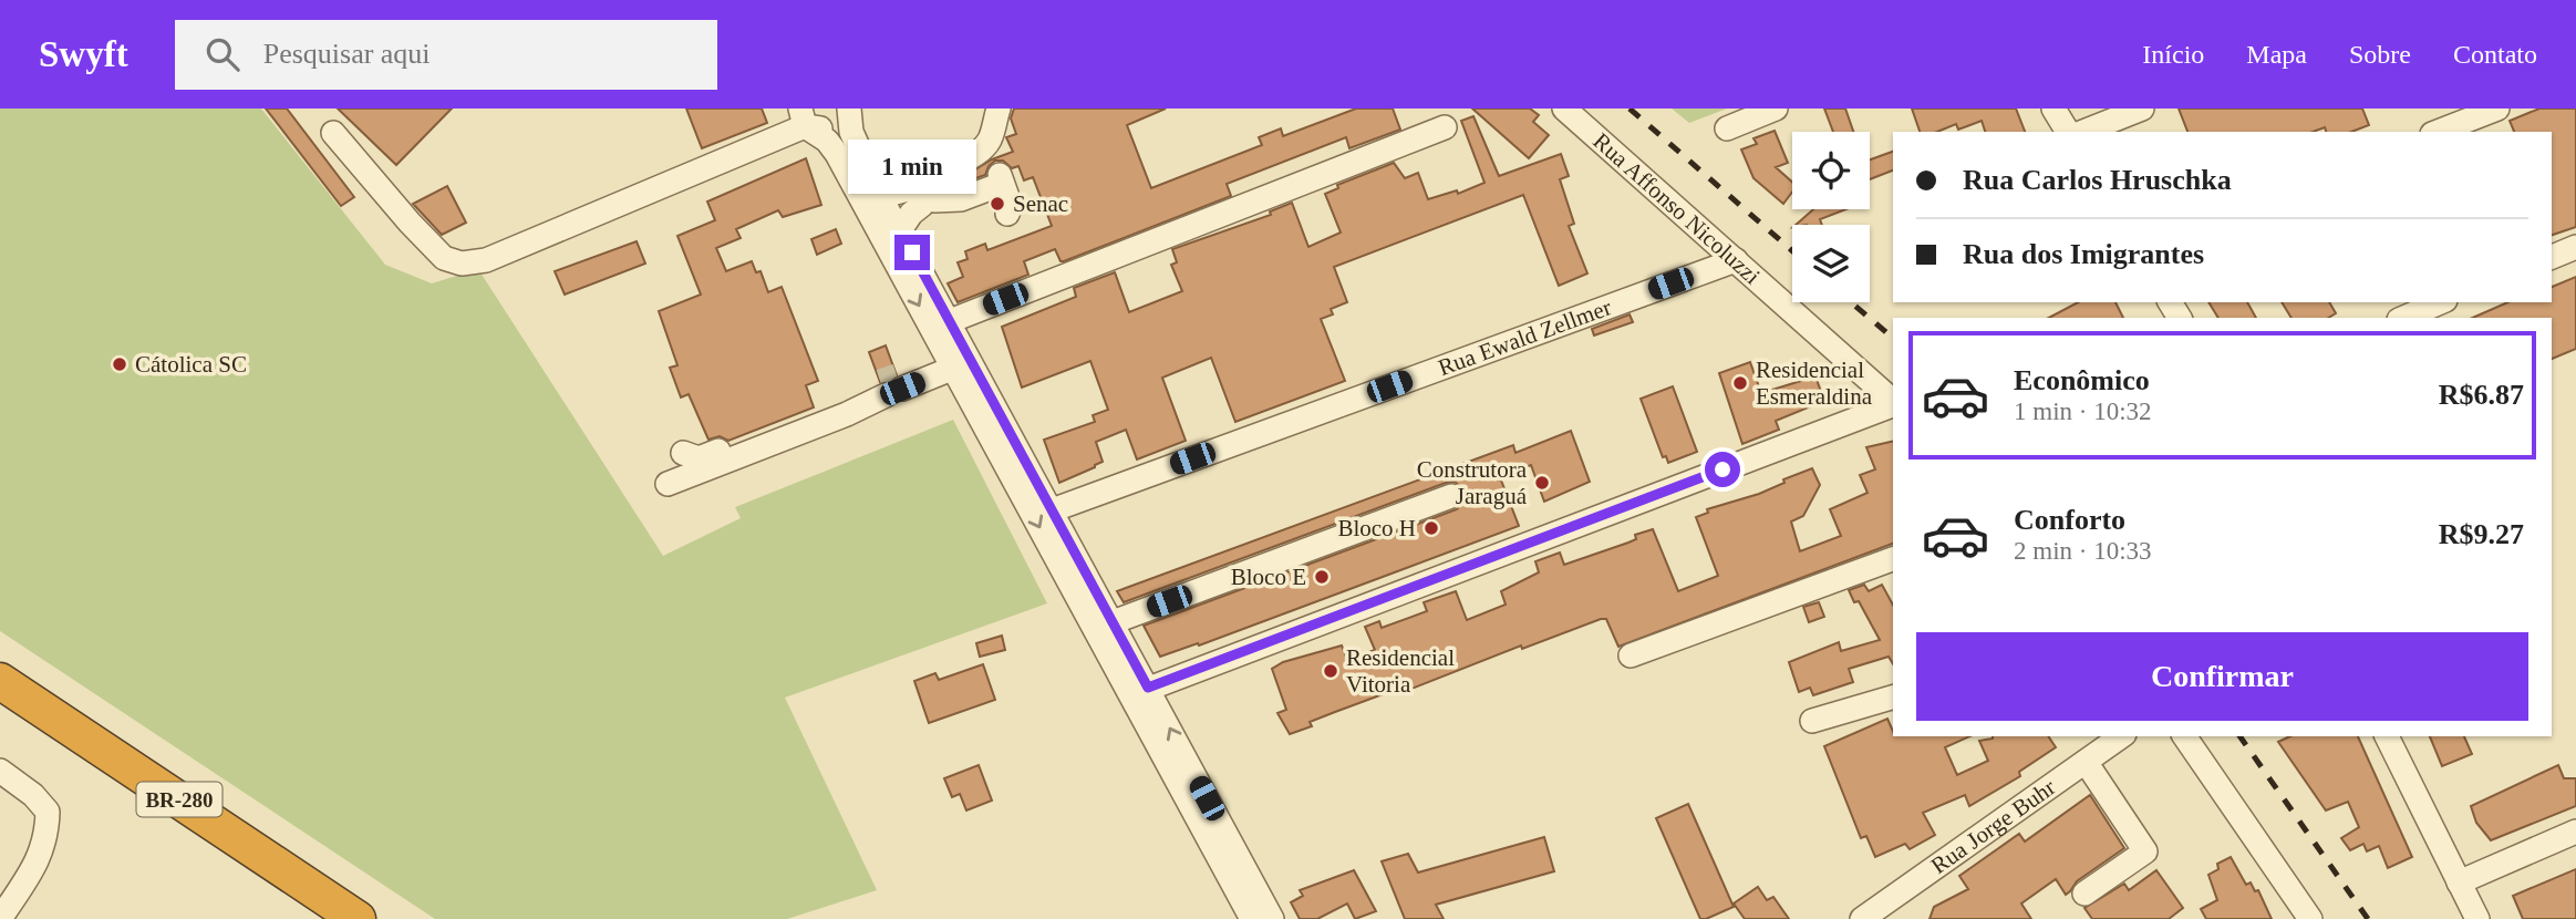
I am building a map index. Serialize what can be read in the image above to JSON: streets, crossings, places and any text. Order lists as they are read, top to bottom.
{
  "streets": {
    "highway": ["BR-280"],
    "street": ["Rua Affonso Nicoluzzi", "Rua Ewald Zellmer", "Rua Jorge Buhr"]
  },
  "crossings": [
    ["Rua Affonso Nicoluzzi", "Rua Ewald Zellmer"]
  ],
  "places": [
    "Senac",
    "Cátolica SC",
    "Residencial Esmeraldina",
    "Construtora Jaraguá",
    "Bloco H",
    "Bloco E",
    "Residencial Vitoria"
  ],
  "page": {
    "header": "Swyft",
    "search": "Pesquisar aqui",
    "nav": [
      "Início",
      "Mapa",
      "Sobre",
      "Contato"
    ],
    "banner": ["Rua Carlos Hruschka", "Rua dos Imigrantes"],
    "bubble": "1 min",
    "list": [
      {
        "name": "Econômico",
        "note": "1 min · 10:32",
        "value": "R$6.87"
      },
      {
        "name": "Conforto",
        "note": "2 min · 10:33",
        "value": "R$9.27"
      }
    ],
    "buttons": "Confirmar"
  }
}
